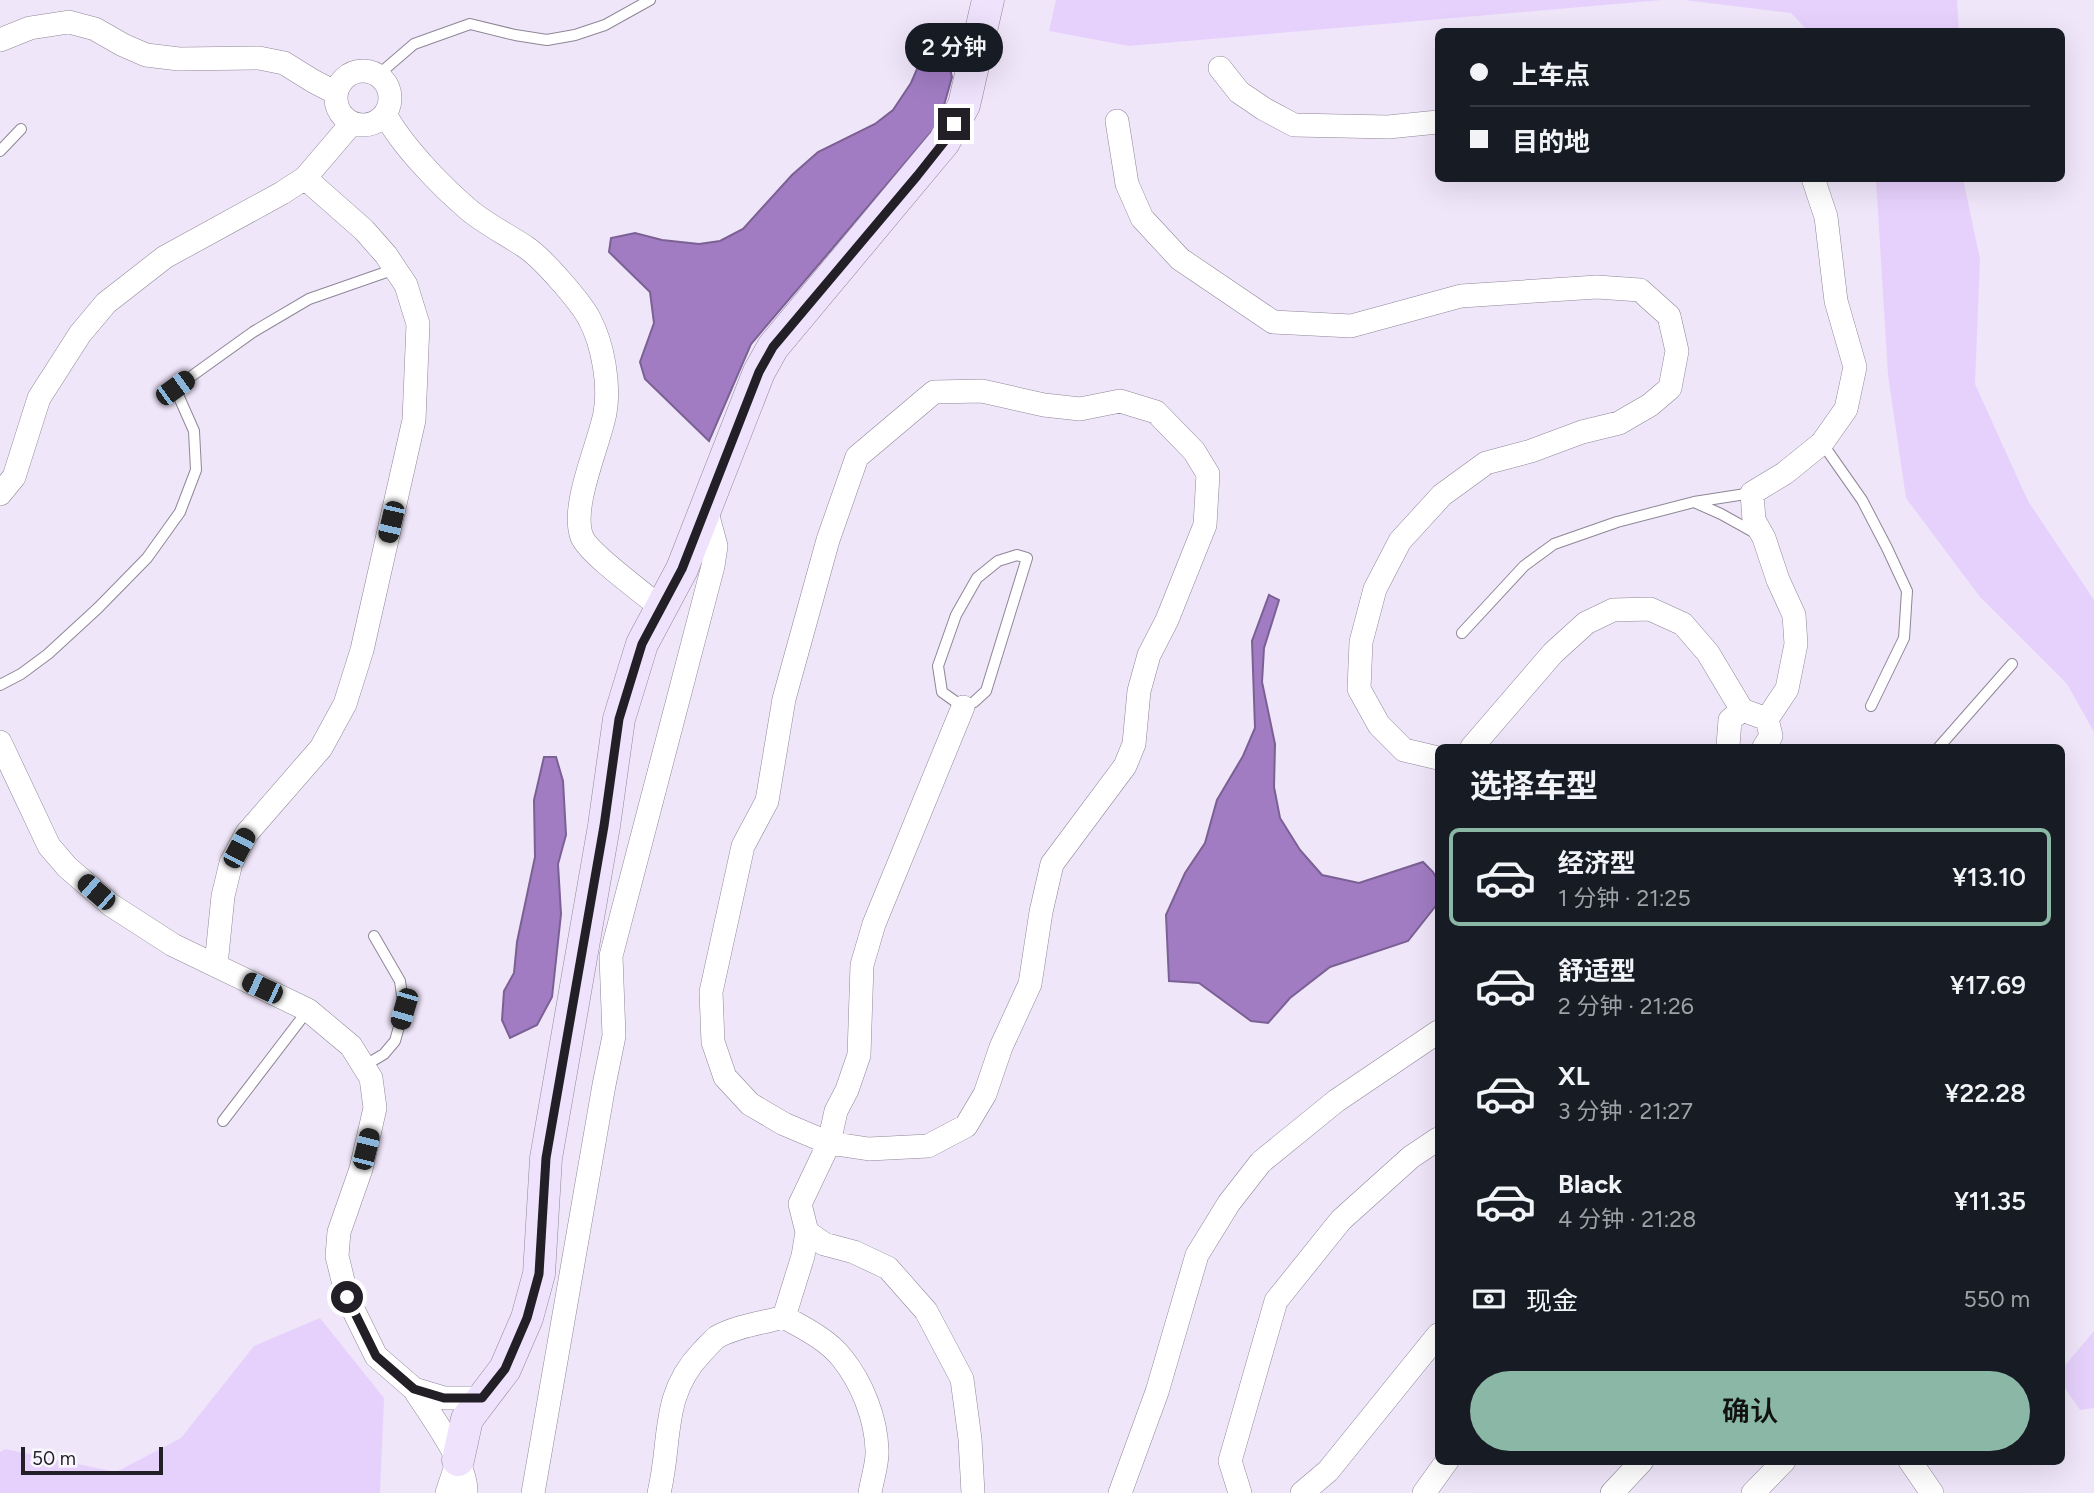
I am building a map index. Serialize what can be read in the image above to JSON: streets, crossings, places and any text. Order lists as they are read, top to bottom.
{
  "scale_bar": "50 m",
  "page": {
    "bubble": "2 分钟",
    "banner": ["上车点", "目的地"],
    "heading": "选择车型",
    "list": [
      {
        "name": "经济型",
        "note": "1 分钟 · 21:25",
        "value": "¥13.10"
      },
      {
        "name": "舒适型",
        "note": "2 分钟 · 21:26",
        "value": "¥17.69"
      },
      {
        "name": "XL",
        "note": "3 分钟 · 21:27",
        "value": "¥22.28"
      },
      {
        "name": "Black",
        "note": "4 分钟 · 21:28",
        "value": "¥11.35"
      }
    ],
    "pay": ["现金", "550 m"],
    "buttons": "确认",
    "scale": "50 m"
  }
}
